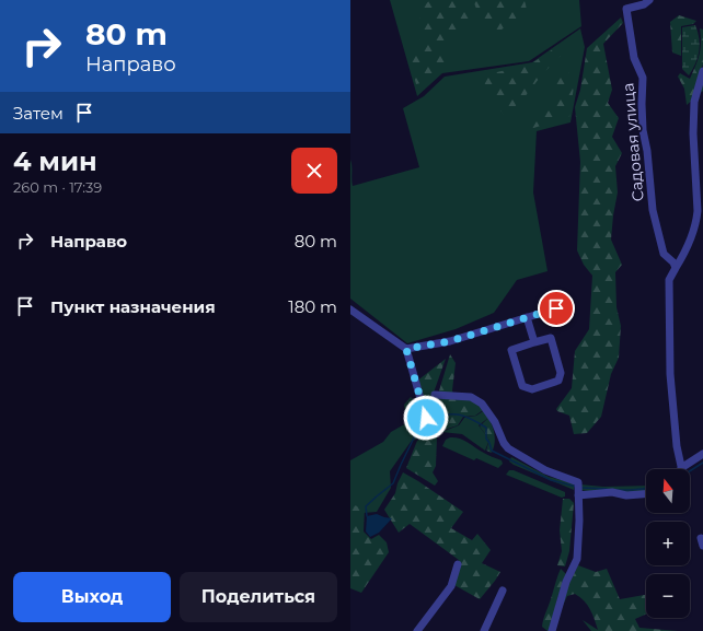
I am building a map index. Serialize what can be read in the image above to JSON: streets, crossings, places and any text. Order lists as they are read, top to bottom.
{
  "streets": {
    "street": ["Садовая улица"]
  },
  "north": "top",
  "page": {
    "turn": ["80 m", "Направо"],
    "then": "Затем",
    "heading": ["4 мин", "260 m · 17:39"],
    "list": [
      {
        "name": "Направо",
        "value": "80 m"
      },
      {
        "name": "Пункт назначения",
        "value": "180 m"
      }
    ],
    "map_buttons": ["+", "−"],
    "buttons": ["Выход", "Поделиться"]
  }
}
